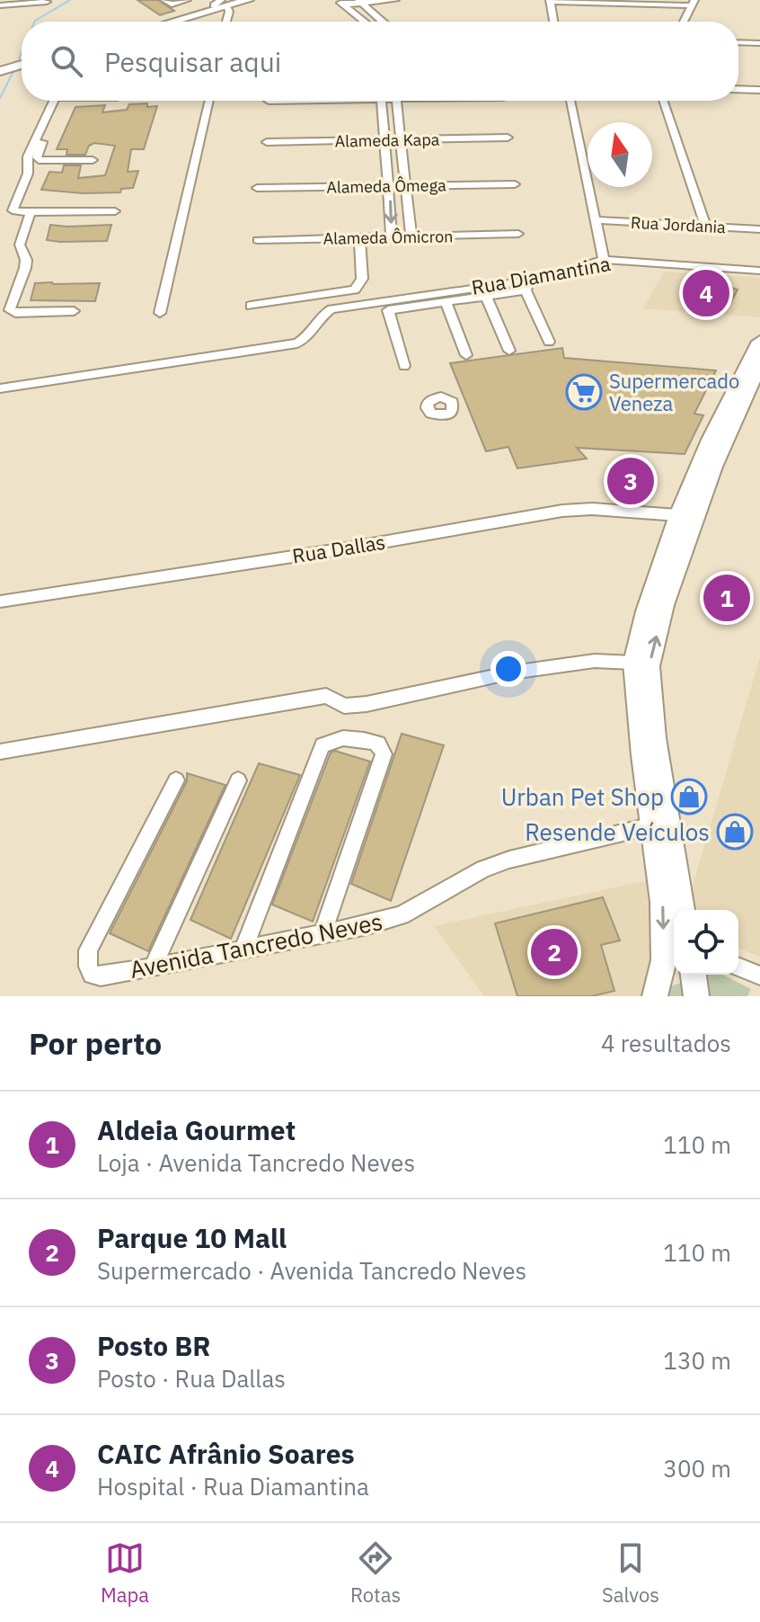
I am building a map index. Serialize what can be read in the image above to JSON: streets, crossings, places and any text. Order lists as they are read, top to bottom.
{
  "streets": {
    "street": [
      "Alameda Kapa",
      "Alameda Ômega",
      "Rua Jordania",
      "Alameda Ômicron",
      "Rua Diamantina",
      "Rua Dallas",
      "Avenida Tancredo Neves"
    ]
  },
  "places": {
    "supermarket": ["Supermercado Veneza"],
    "shop": ["Urban Pet Shop", "Resende Veículos"]
  },
  "north": "top",
  "page": {
    "search": "Pesquisar aqui",
    "pins": [
      "4",
      "3",
      "1",
      "2"
    ],
    "heading": ["Por perto", "4 resultados"],
    "list": [
      {
        "mark": "1",
        "name": "Aldeia Gourmet",
        "note": "Loja · Avenida Tancredo Neves",
        "value": "110 m"
      },
      {
        "mark": "2",
        "name": "Parque 10 Mall",
        "note": "Supermercado · Avenida Tancredo Neves",
        "value": "110 m"
      },
      {
        "mark": "3",
        "name": "Posto BR",
        "note": "Posto · Rua Dallas",
        "value": "130 m"
      },
      {
        "mark": "4",
        "name": "CAIC Afrânio Soares",
        "note": "Hospital · Rua Diamantina",
        "value": "300 m"
      }
    ],
    "nav": ["Mapa", "Rotas", "Salvos"]
  }
}
